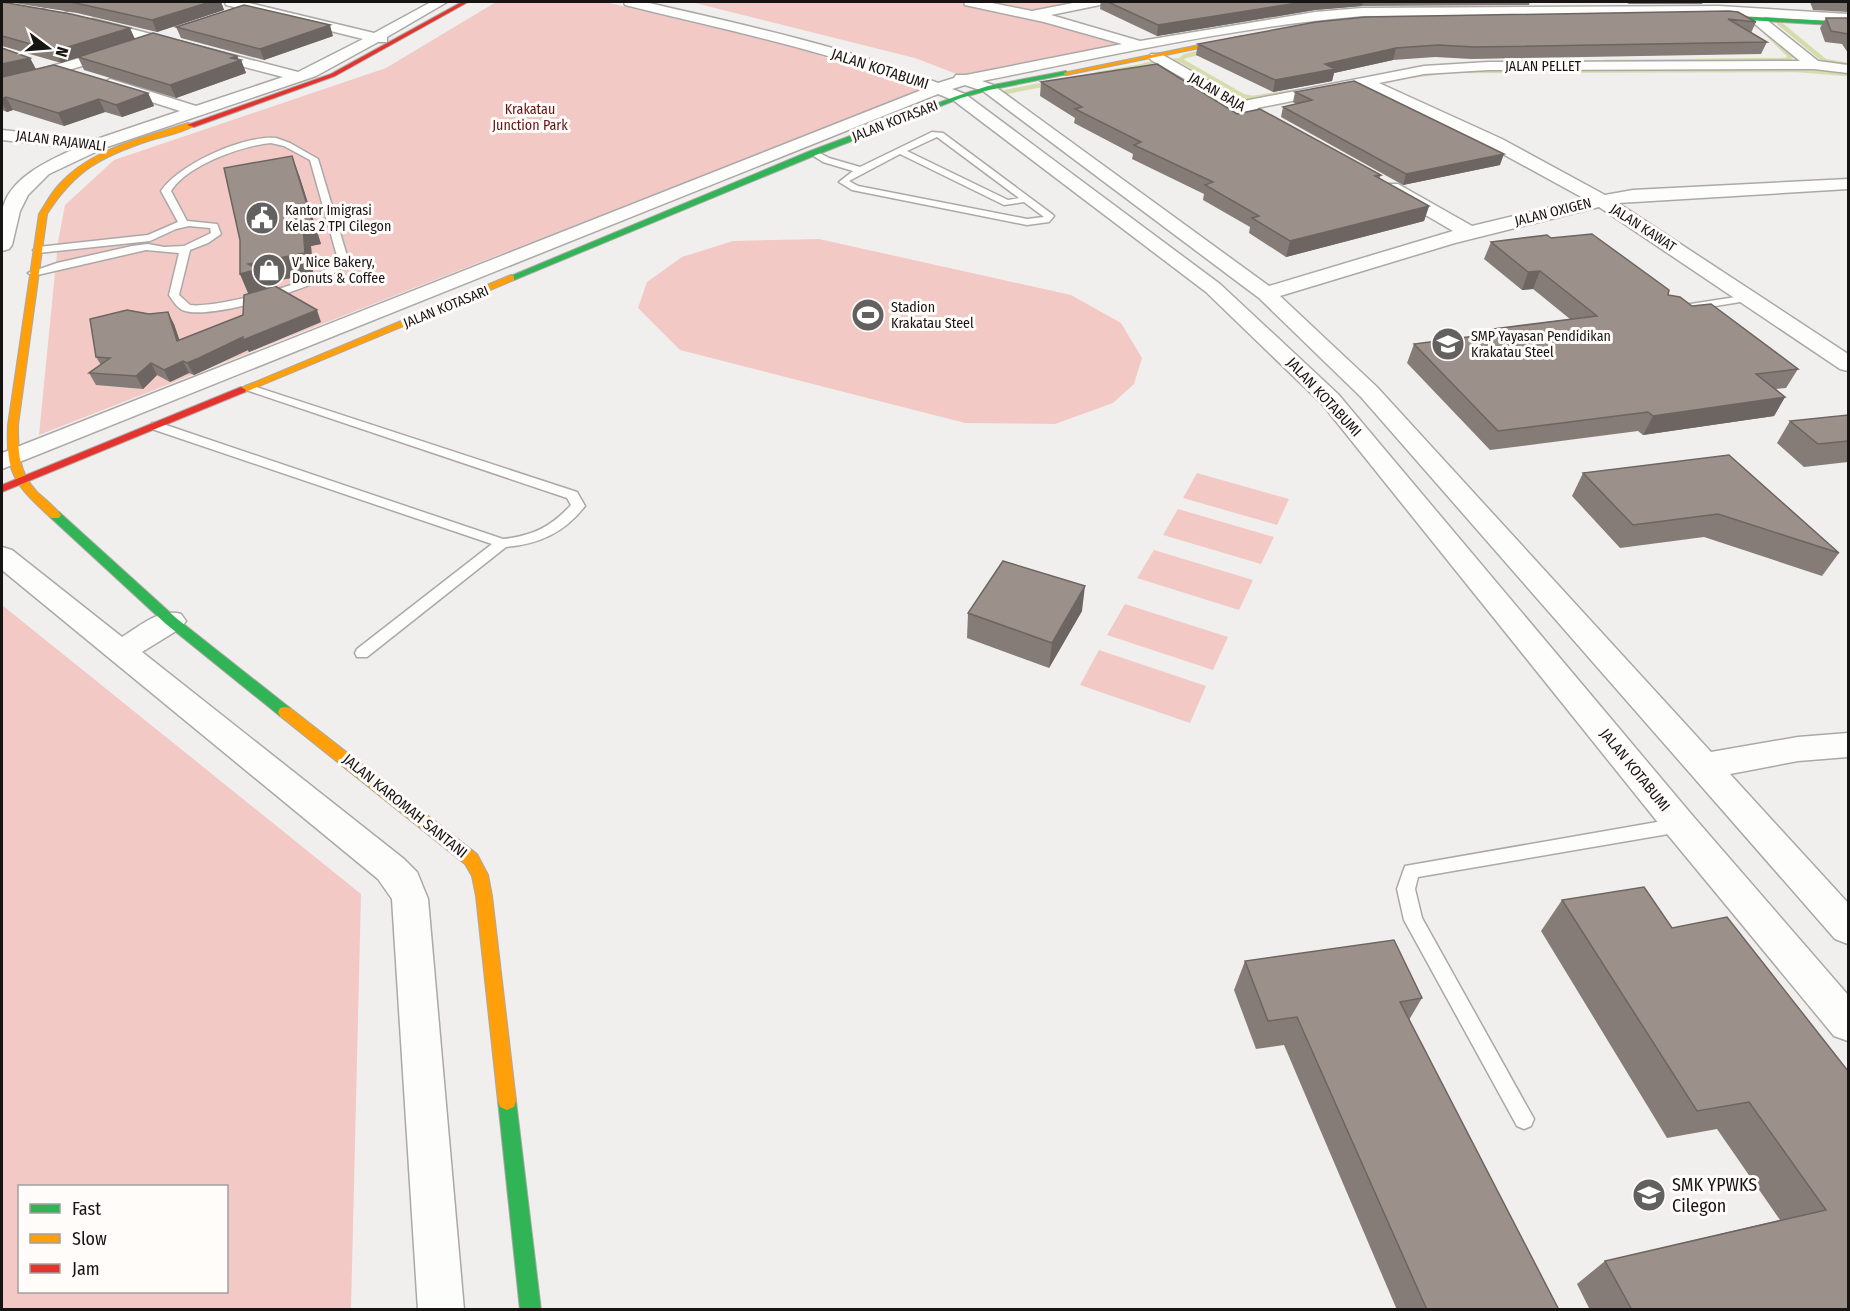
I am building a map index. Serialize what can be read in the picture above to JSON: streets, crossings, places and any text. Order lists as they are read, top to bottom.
{
  "streets": {
    "street": [
      "JALAN PELLET",
      "JALAN KOTABUMI",
      "JALAN BAJA",
      "JALAN KOTASARI",
      "JALAN RAJAWALI",
      "JALAN OXIGEN",
      "JALAN KAWAT",
      "JALAN KAROMAH SANTANI"
    ]
  },
  "crossings": [
    ["JALAN PELLET", "JALAN BAJA"],
    ["JALAN PELLET", "JALAN KAWAT"],
    ["JALAN KOTABUMI", "JALAN KOTASARI"],
    ["JALAN KOTABUMI", "JALAN OXIGEN"],
    ["JALAN BAJA", "JALAN KOTASARI"],
    ["JALAN KOTASARI", "JALAN KAROMAH SANTANI"],
    ["JALAN OXIGEN", "JALAN KAWAT"]
  ],
  "parks": ["Krakatau Junction Park"],
  "places": {
    "public building": ["Kantor Imigrasi Kelas 2 TPI Cilegon"],
    "shop": ["V' Nice Bakery, Donuts & Coffee"],
    "sports": ["Stadion Krakatau Steel"],
    "school or university": ["SMP Yayasan Pendidikan Krakatau Steel", "SMK YPWKS Cilegon"]
  },
  "legend": ["Fast", "Slow", "Jam"],
  "north": "right"
}
